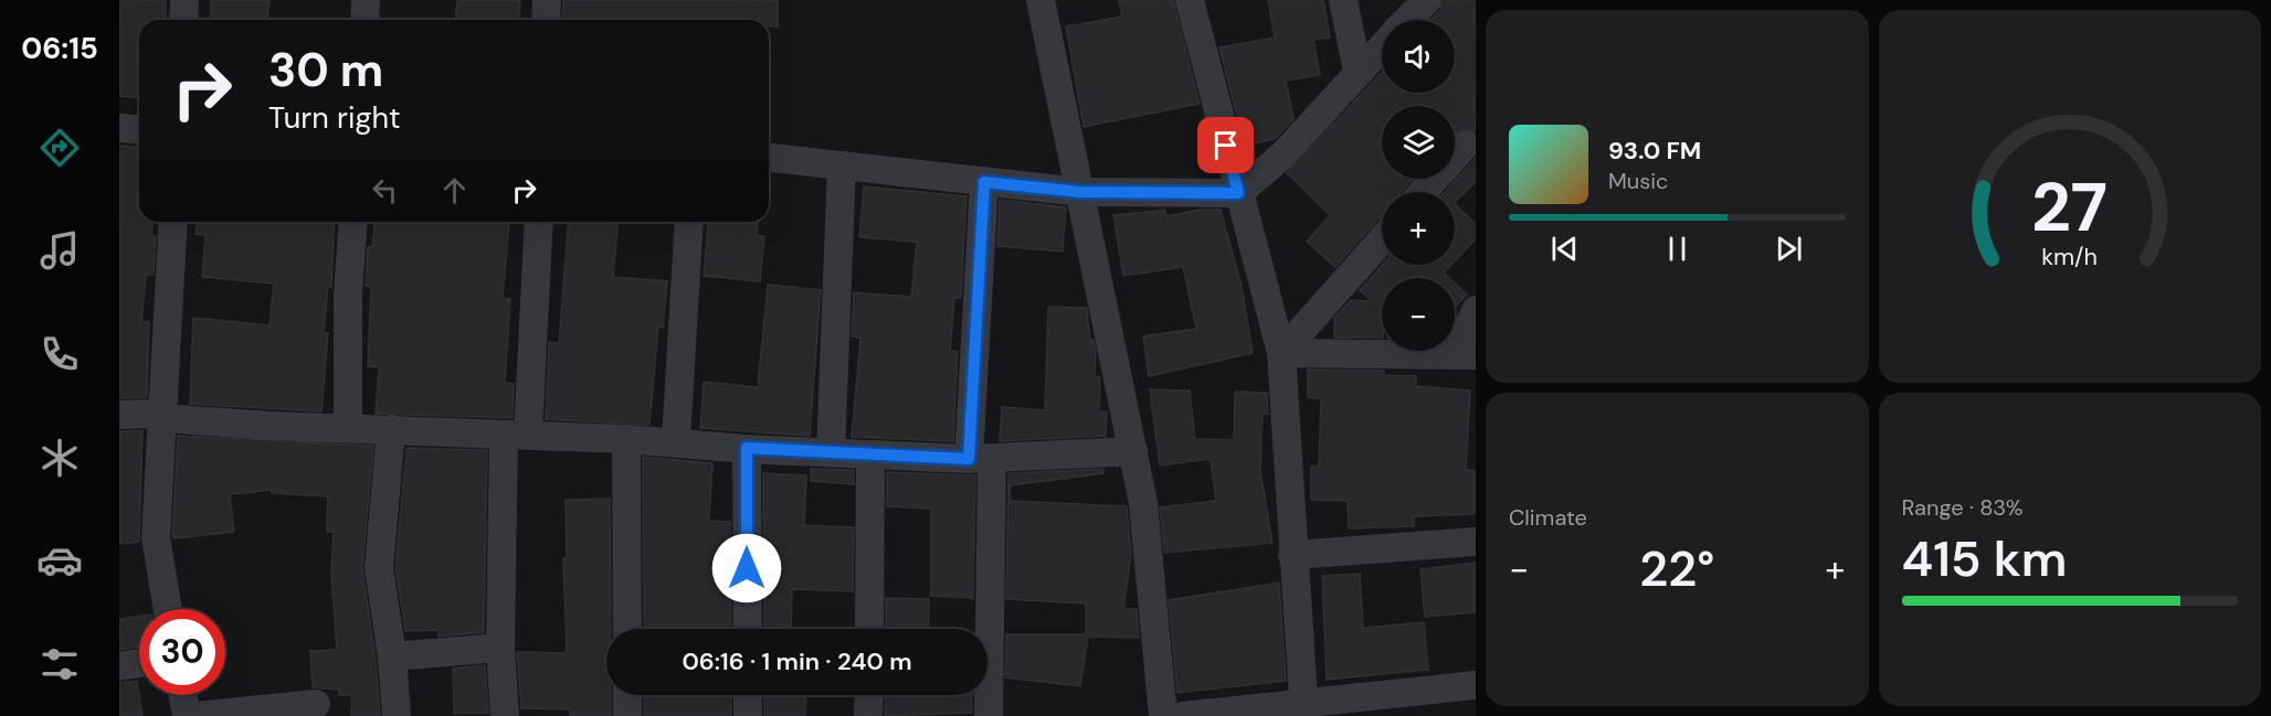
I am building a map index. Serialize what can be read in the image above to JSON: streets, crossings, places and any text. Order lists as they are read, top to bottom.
{
  "page": {
    "tabs": "06:15",
    "map_buttons": ["+", "−"],
    "turn": ["30 m", "Turn right"],
    "song": ["93.0 FM", "Music"],
    "tile": [
      "Climate",
      ["Range · 83%", "415 km"]
    ],
    "heat": ["−", "22°", "+"],
    "limit": "30",
    "trip": "06:16 · 1 min · 240 m",
    "gauge": ["27", "km/h"]
  }
}
